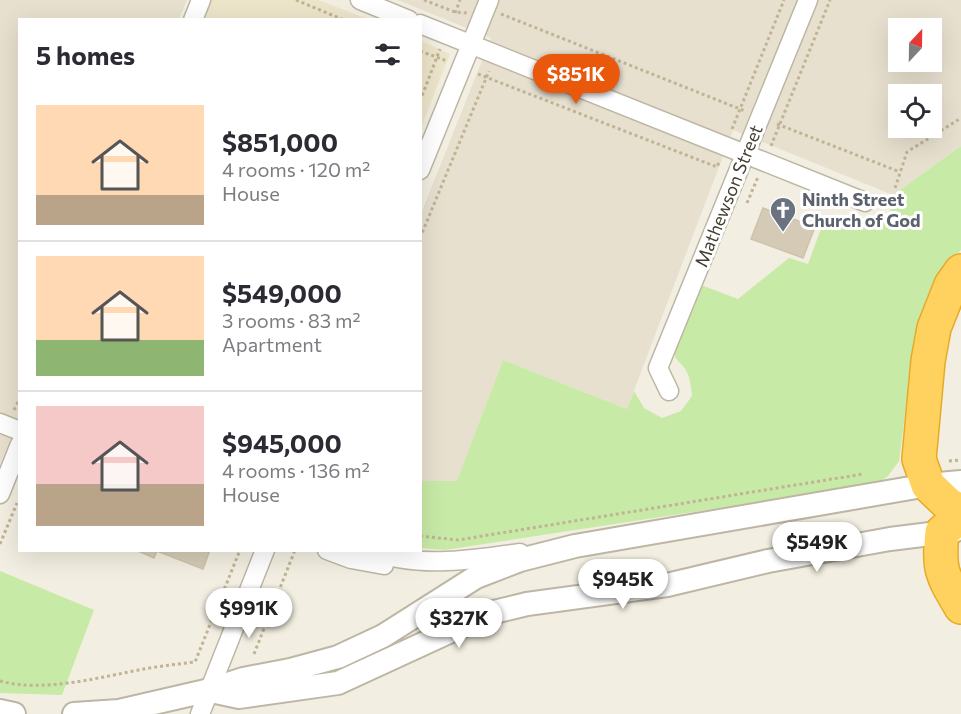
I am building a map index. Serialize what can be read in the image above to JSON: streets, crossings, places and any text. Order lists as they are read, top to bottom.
{
  "streets": {
    "street": ["Mathewson Street"]
  },
  "places": {
    "church": ["Ninth Street Church of God"]
  },
  "north": "top",
  "page": {
    "heading": "5 homes",
    "price": [
      "$851K",
      "$549K",
      "$945K",
      "$991K",
      "$327K"
    ],
    "list": [
      {
        "name": "$851,000",
        "note": "4 rooms · 120 m² · House"
      },
      {
        "name": "$549,000",
        "note": "3 rooms · 83 m² · Apartment"
      },
      {
        "name": "$945,000",
        "note": "4 rooms · 136 m² · House"
      }
    ]
  }
}
